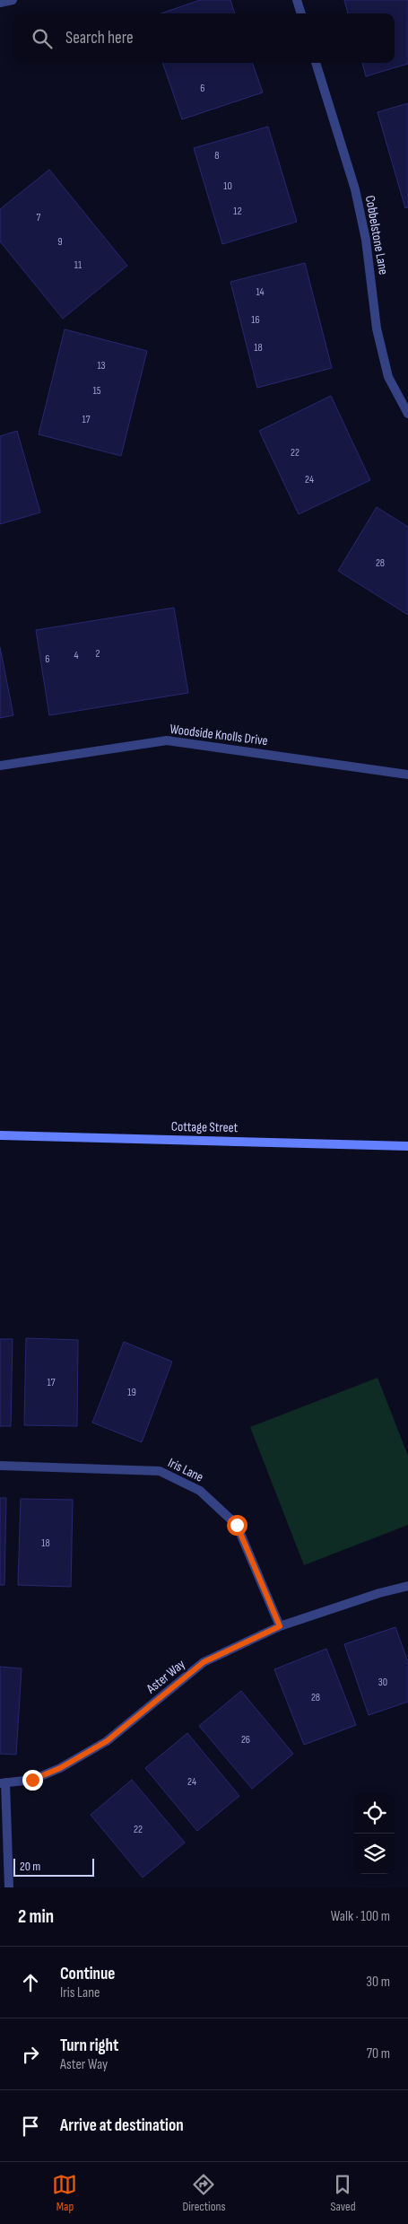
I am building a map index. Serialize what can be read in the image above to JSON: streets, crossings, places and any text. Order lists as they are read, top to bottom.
{
  "streets": {
    "street": [
      "Cobbelstone Lane",
      "Woodside Knolls Drive",
      "Cottage Street",
      "Iris Lane",
      "Aster Way"
    ]
  },
  "crossings": [
    ["Iris Lane", "Aster Way"]
  ],
  "house_numbers": [
    "6",
    "8",
    "10",
    "12",
    "7",
    "9",
    "11",
    "14",
    "16",
    "18",
    "13",
    "15",
    "17",
    "22",
    "24",
    "28",
    "2",
    "4",
    "6",
    "17",
    "19",
    "18",
    "30",
    "28",
    "26",
    "24",
    "22"
  ],
  "scale_bar": "20 m",
  "page": {
    "search": "Search here",
    "scale": "20 m",
    "heading": ["2 min", "Walk · 100 m"],
    "list": [
      ["Continue", "Iris Lane", "30 m"],
      ["Turn right", "Aster Way", "70 m"],
      "Arrive at destination"
    ],
    "nav": ["Map", "Directions", "Saved"]
  }
}
